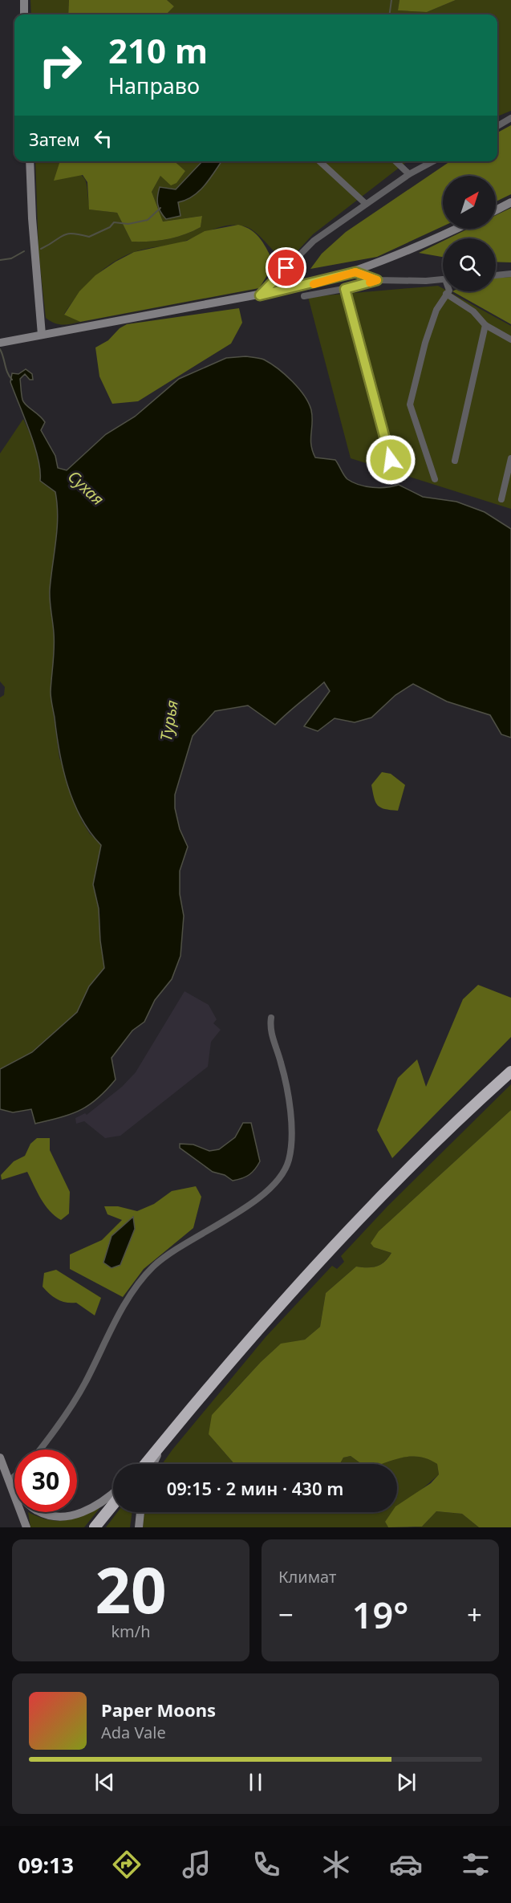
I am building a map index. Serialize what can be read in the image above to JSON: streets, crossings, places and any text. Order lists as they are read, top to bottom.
{
  "water": ["Сухая", "Турья"],
  "north": "top right",
  "page": {
    "turn": ["210 m", "Направо"],
    "then": "Затем",
    "limit": "30",
    "trip": "09:15 · 2 мин · 430 m",
    "tile": [
      ["20", "km/h"],
      "Климат"
    ],
    "heat": ["−", "19°", "+"],
    "song": ["Paper Moons", "Ada Vale"],
    "tabs": "09:13"
  }
}
